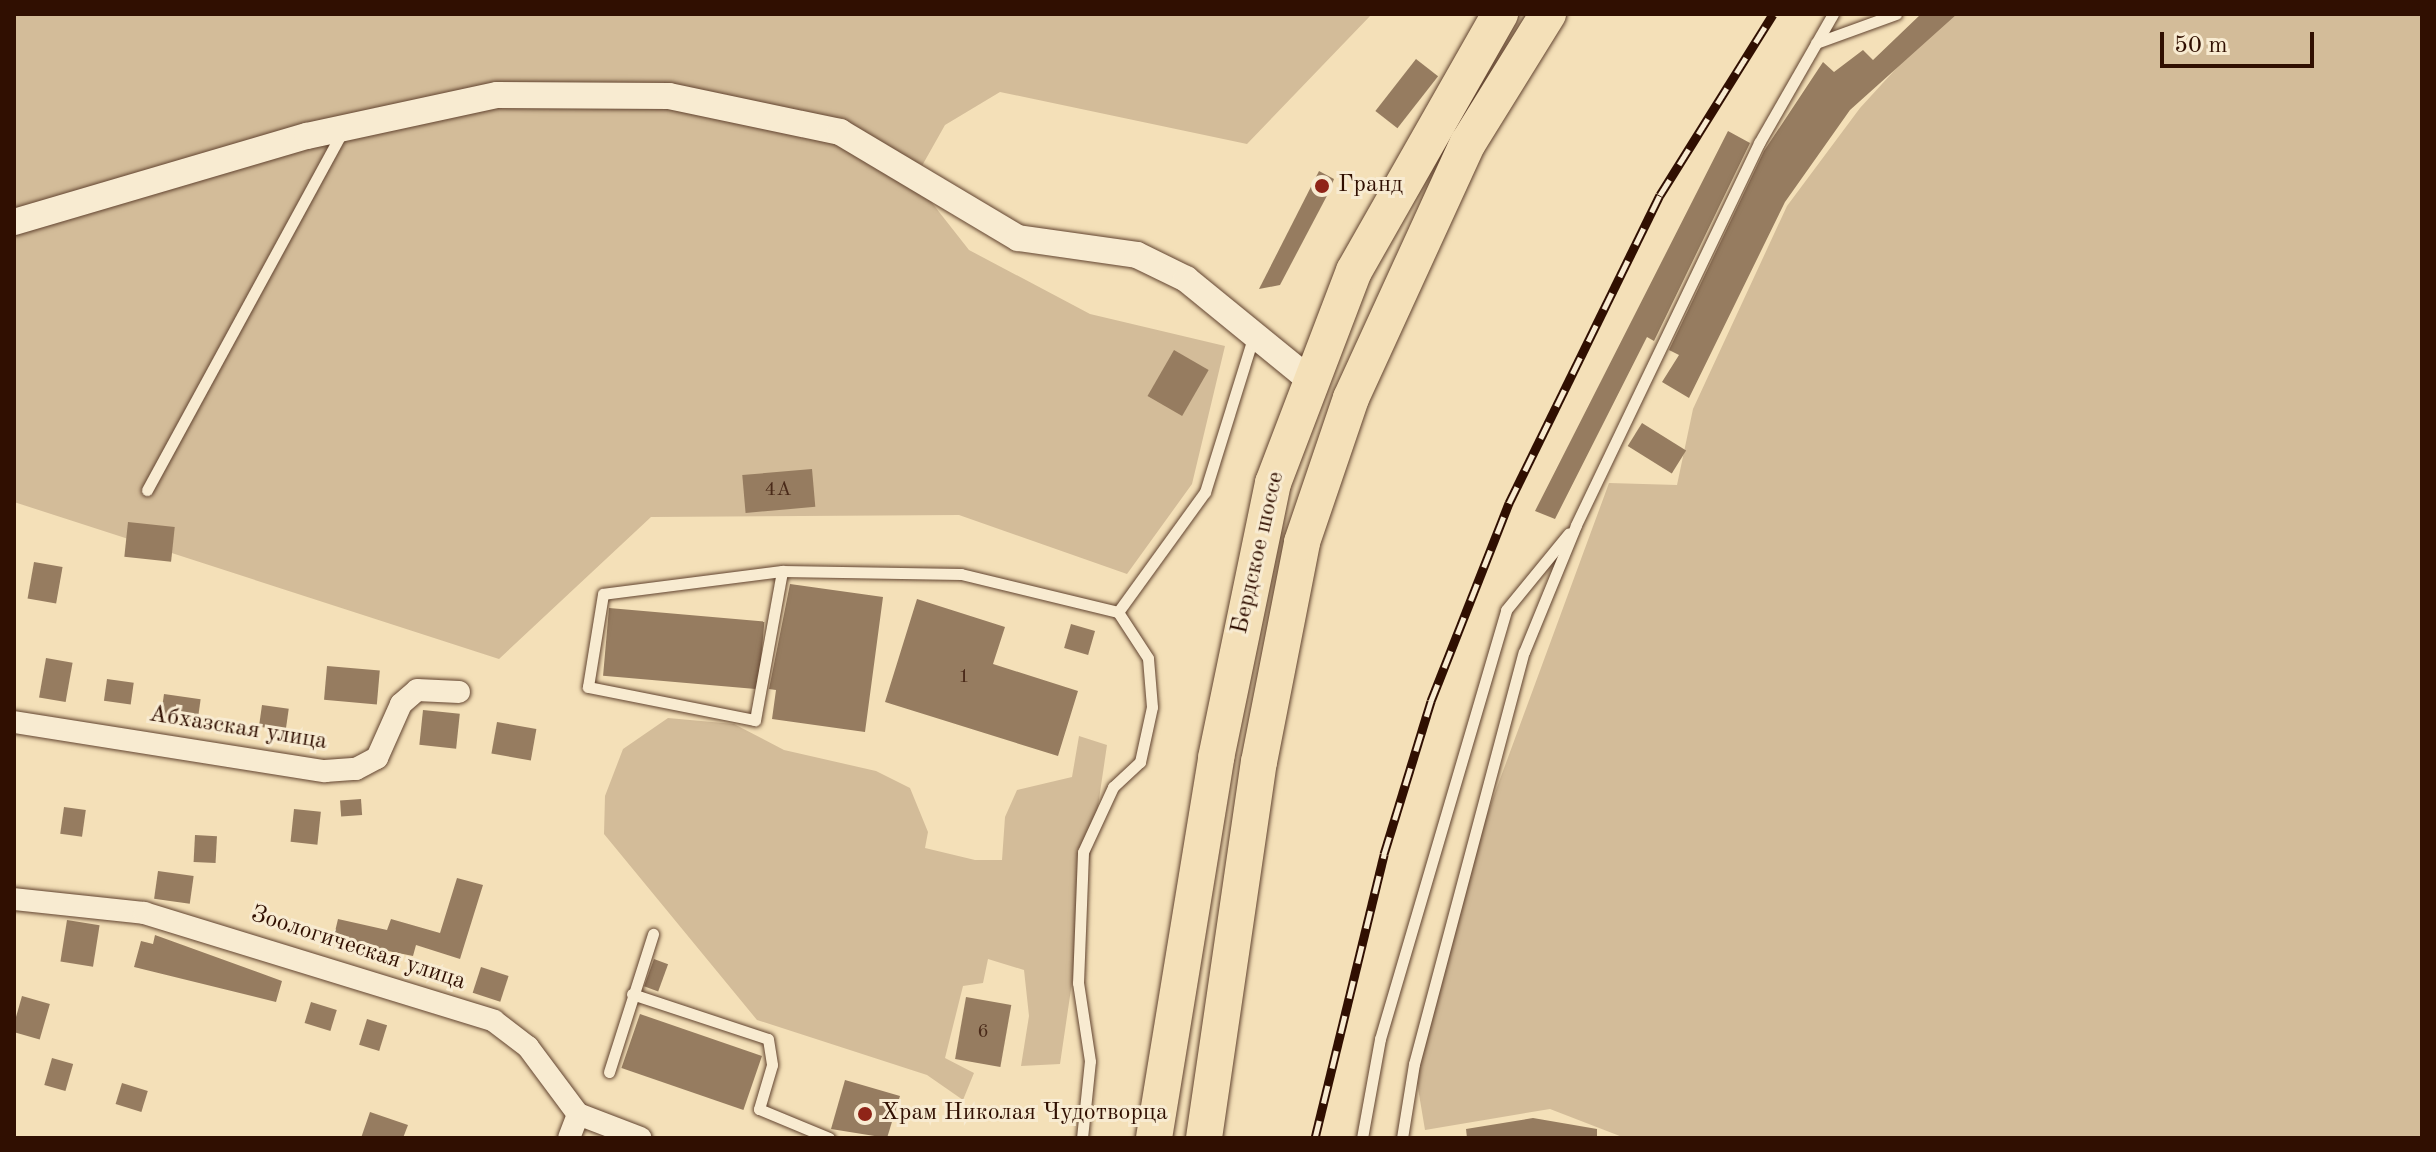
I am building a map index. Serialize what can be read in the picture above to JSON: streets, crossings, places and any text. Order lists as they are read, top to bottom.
{
  "streets": {
    "highway": ["Бердское шоссе"],
    "street": ["Абхазская улица", "Зоологическая улица"]
  },
  "places": ["Гранд", "Храм Николая Чудотворца"],
  "house_numbers": ["4А", "1", "6"],
  "scale_bar": "50 m"
}
